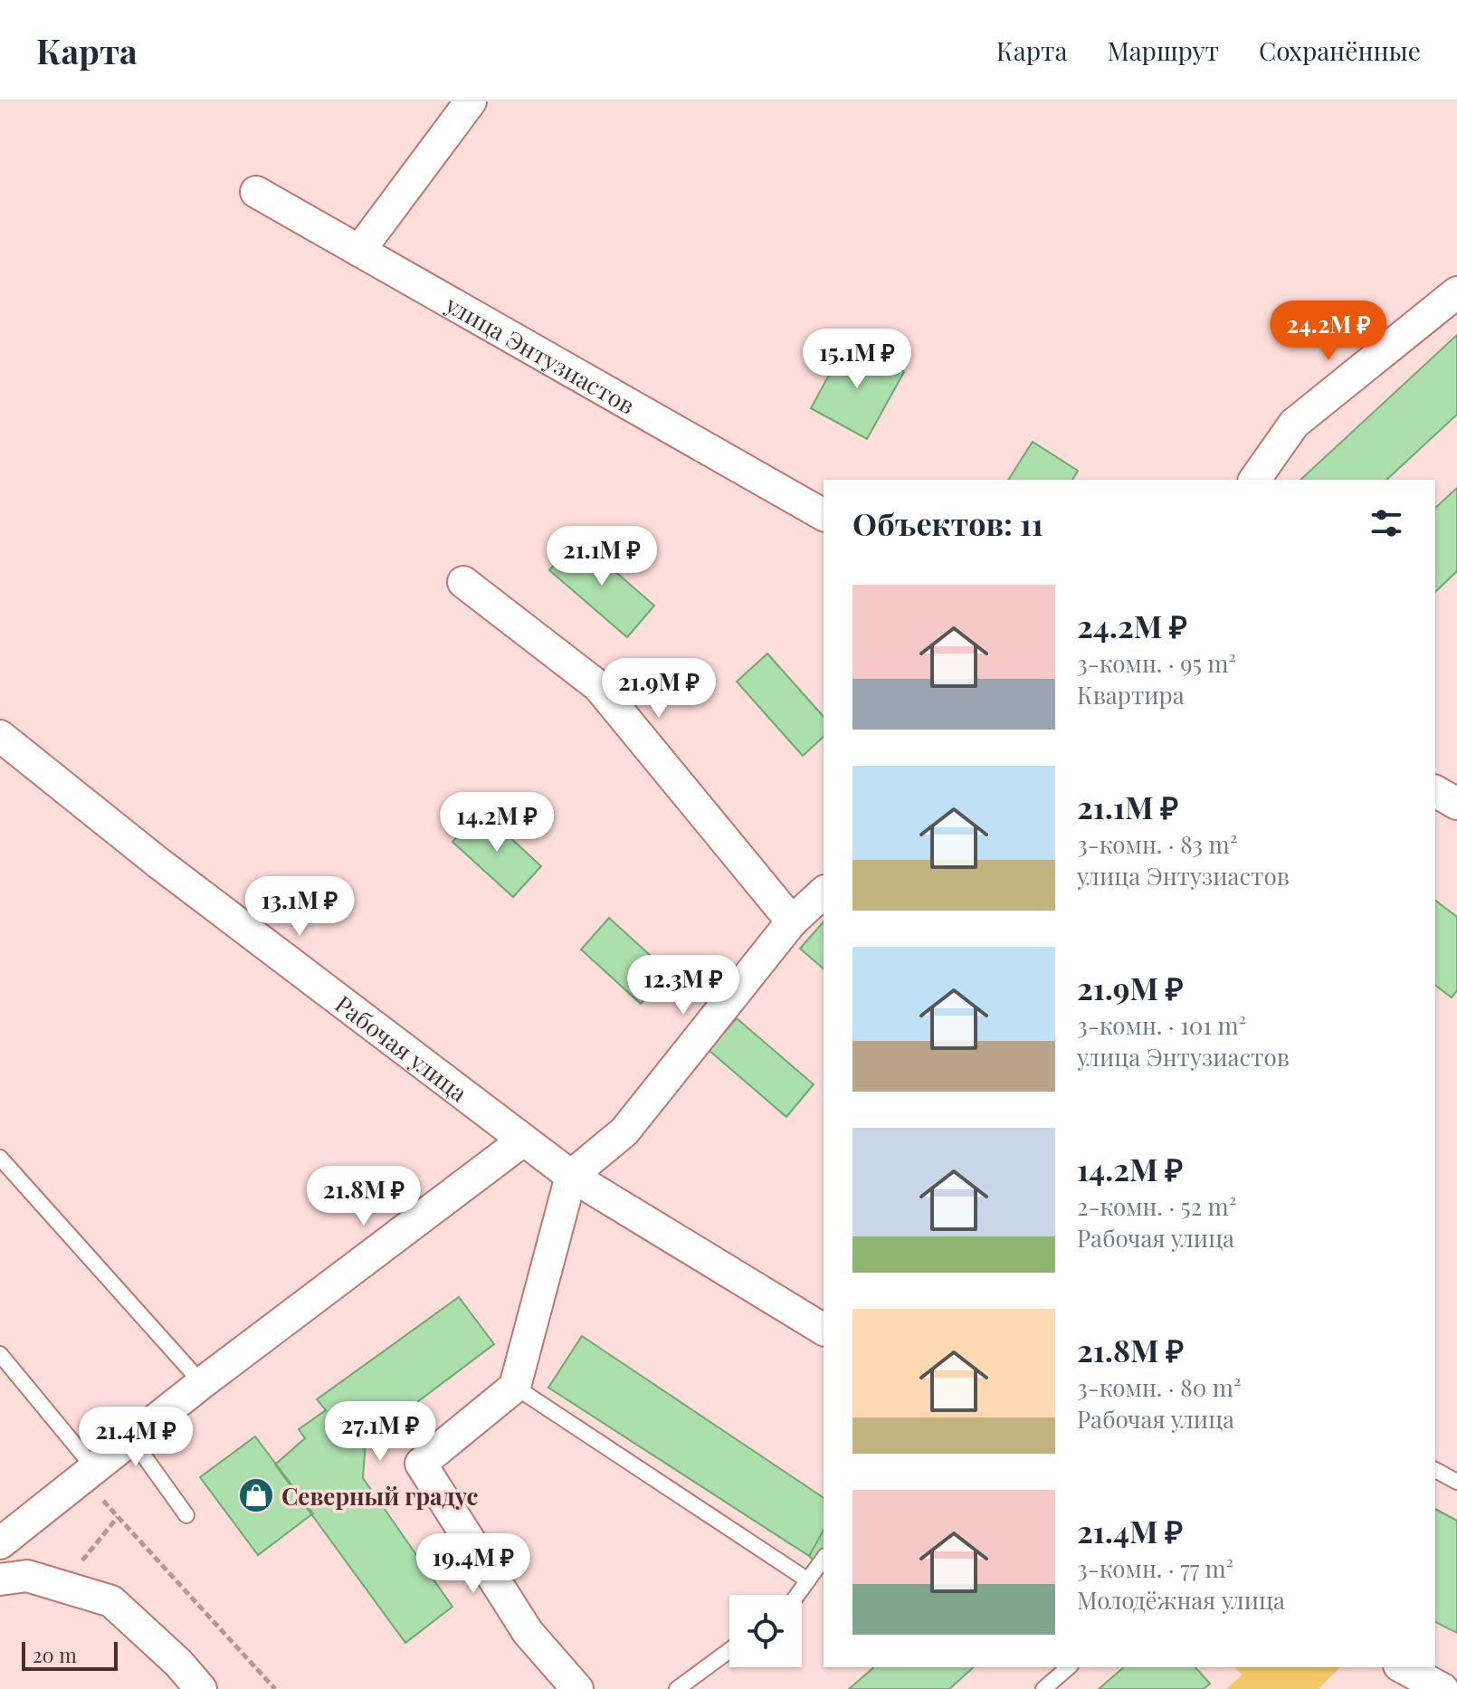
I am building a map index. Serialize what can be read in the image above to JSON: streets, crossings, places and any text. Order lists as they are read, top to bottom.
{
  "streets": {
    "street": ["улица Энтузиастов", "Рабочая улица"]
  },
  "places": {
    "shop": ["Северный градус"]
  },
  "scale_bar": "20 m",
  "page": {
    "header": "Карта",
    "nav": ["Карта", "Маршрут", "Сохранённые"],
    "price": [
      "24.2M ₽",
      "15.1M ₽",
      "21.1M ₽",
      "21.9M ₽",
      "14.2M ₽",
      "13.1M ₽",
      "12.3M ₽",
      "21.8M ₽",
      "27.1M ₽",
      "21.4M ₽",
      "19.4M ₽"
    ],
    "heading": "Объектов: 11",
    "list": [
      {
        "name": "24.2M ₽",
        "note": "3-комн. · 95 m² · Квартира"
      },
      {
        "name": "21.1M ₽",
        "note": "3-комн. · 83 m² · улица Энтузиастов"
      },
      {
        "name": "21.9M ₽",
        "note": "3-комн. · 101 m² · улица Энтузиастов"
      },
      {
        "name": "14.2M ₽",
        "note": "2-комн. · 52 m² · Рабочая улица"
      },
      {
        "name": "21.8M ₽",
        "note": "3-комн. · 80 m² · Рабочая улица"
      },
      {
        "name": "21.4M ₽",
        "note": "3-комн. · 77 m² · Молодёжная улица"
      }
    ],
    "scale": "20 m"
  }
}
